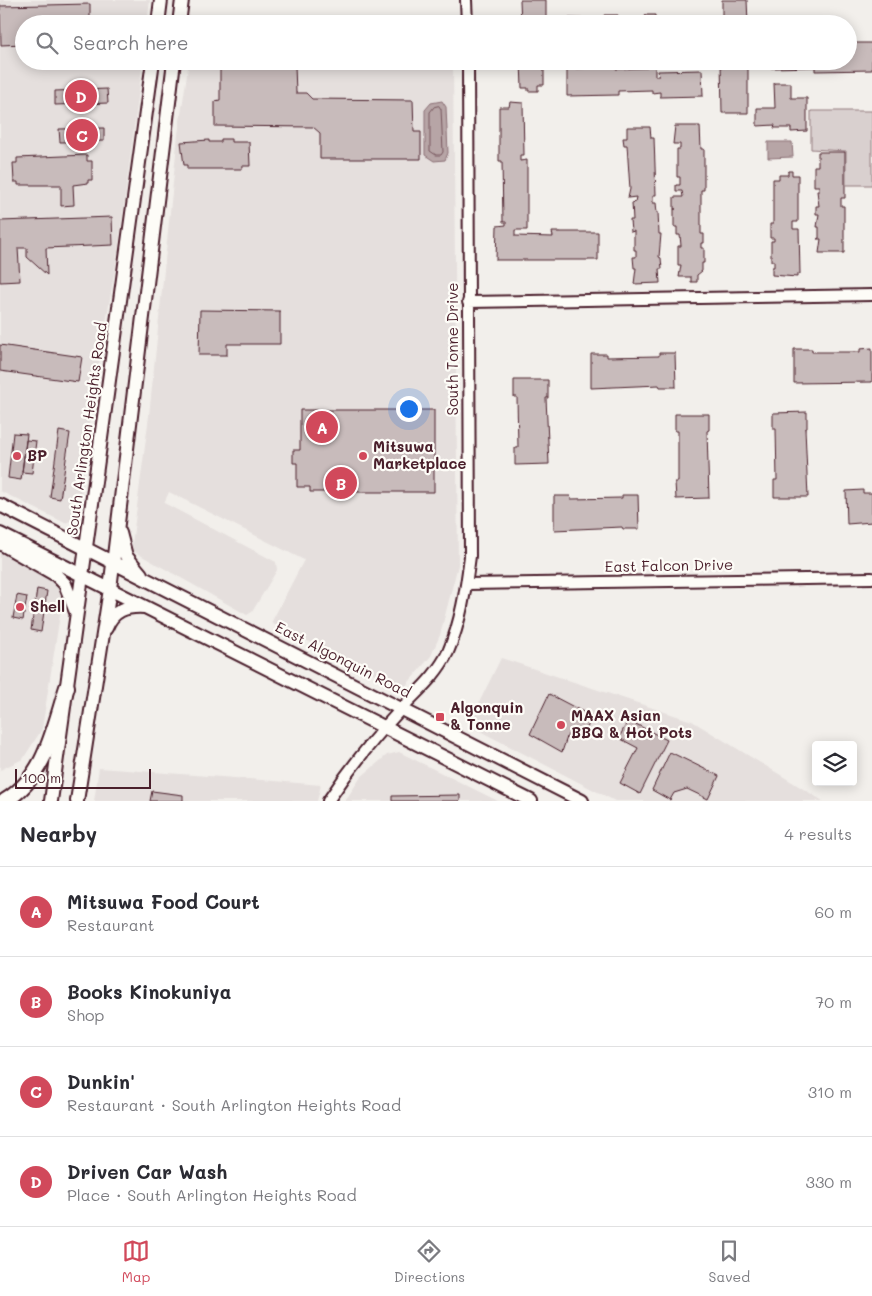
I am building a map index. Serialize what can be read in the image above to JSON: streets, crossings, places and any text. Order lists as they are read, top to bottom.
{
  "streets": {
    "main road": ["South Arlington Heights Road", "East Algonquin Road"],
    "street": ["South Tonne Drive", "East Falcon Drive"]
  },
  "crossings": [
    ["South Tonne Drive", "East Falcon Drive"],
    ["South Tonne Drive", "East Algonquin Road"],
    ["South Arlington Heights Road", "East Algonquin Road"]
  ],
  "places": {
    "other": [
      "BP",
      "Mitsuwa Marketplace",
      "Shell",
      "MAAX Asian BBQ & Hot Pots"
    ],
    "transit": ["Algonquin & Tonne"]
  },
  "scale_bar": "100 m",
  "page": {
    "search": "Search here",
    "pins": [
      "D",
      "C",
      "A",
      "B"
    ],
    "scale": "100 m",
    "heading": ["Nearby", "4 results"],
    "list": [
      {
        "mark": "A",
        "name": "Mitsuwa Food Court",
        "note": "Restaurant",
        "value": "60 m"
      },
      {
        "mark": "B",
        "name": "Books Kinokuniya",
        "note": "Shop",
        "value": "70 m"
      },
      {
        "mark": "C",
        "name": "Dunkin'",
        "note": "Restaurant · South Arlington Heights Road",
        "value": "310 m"
      },
      {
        "mark": "D",
        "name": "Driven Car Wash",
        "note": "Place · South Arlington Heights Road",
        "value": "330 m"
      }
    ],
    "nav": ["Map", "Directions", "Saved"]
  }
}
